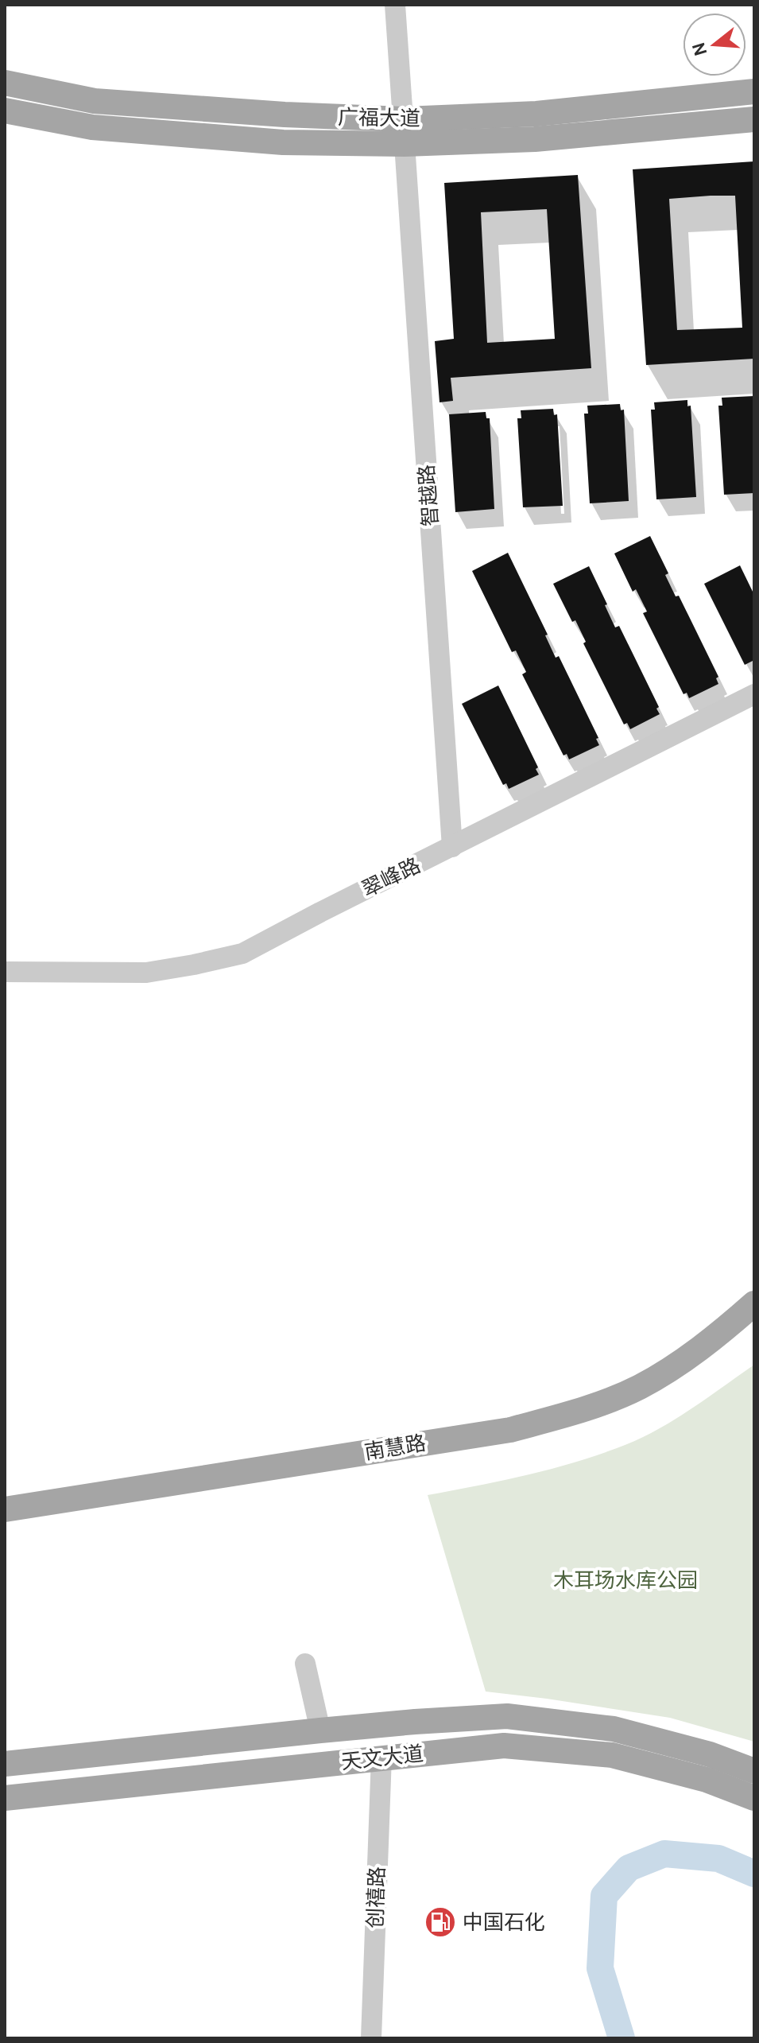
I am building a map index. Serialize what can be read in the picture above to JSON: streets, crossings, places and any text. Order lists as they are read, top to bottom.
{
  "streets": {
    "main road": ["广福大道", "南慧路", "天文大道"],
    "street": ["智越路", "翠峰路", "创禧路"]
  },
  "crossings": [
    ["广福大道", "智越路"],
    ["智越路", "翠峰路"],
    ["天文大道", "创禧路"]
  ],
  "parks": ["木耳场水库公园"],
  "places": {
    "fuel station": ["中国石化"]
  },
  "north": "left"
}
